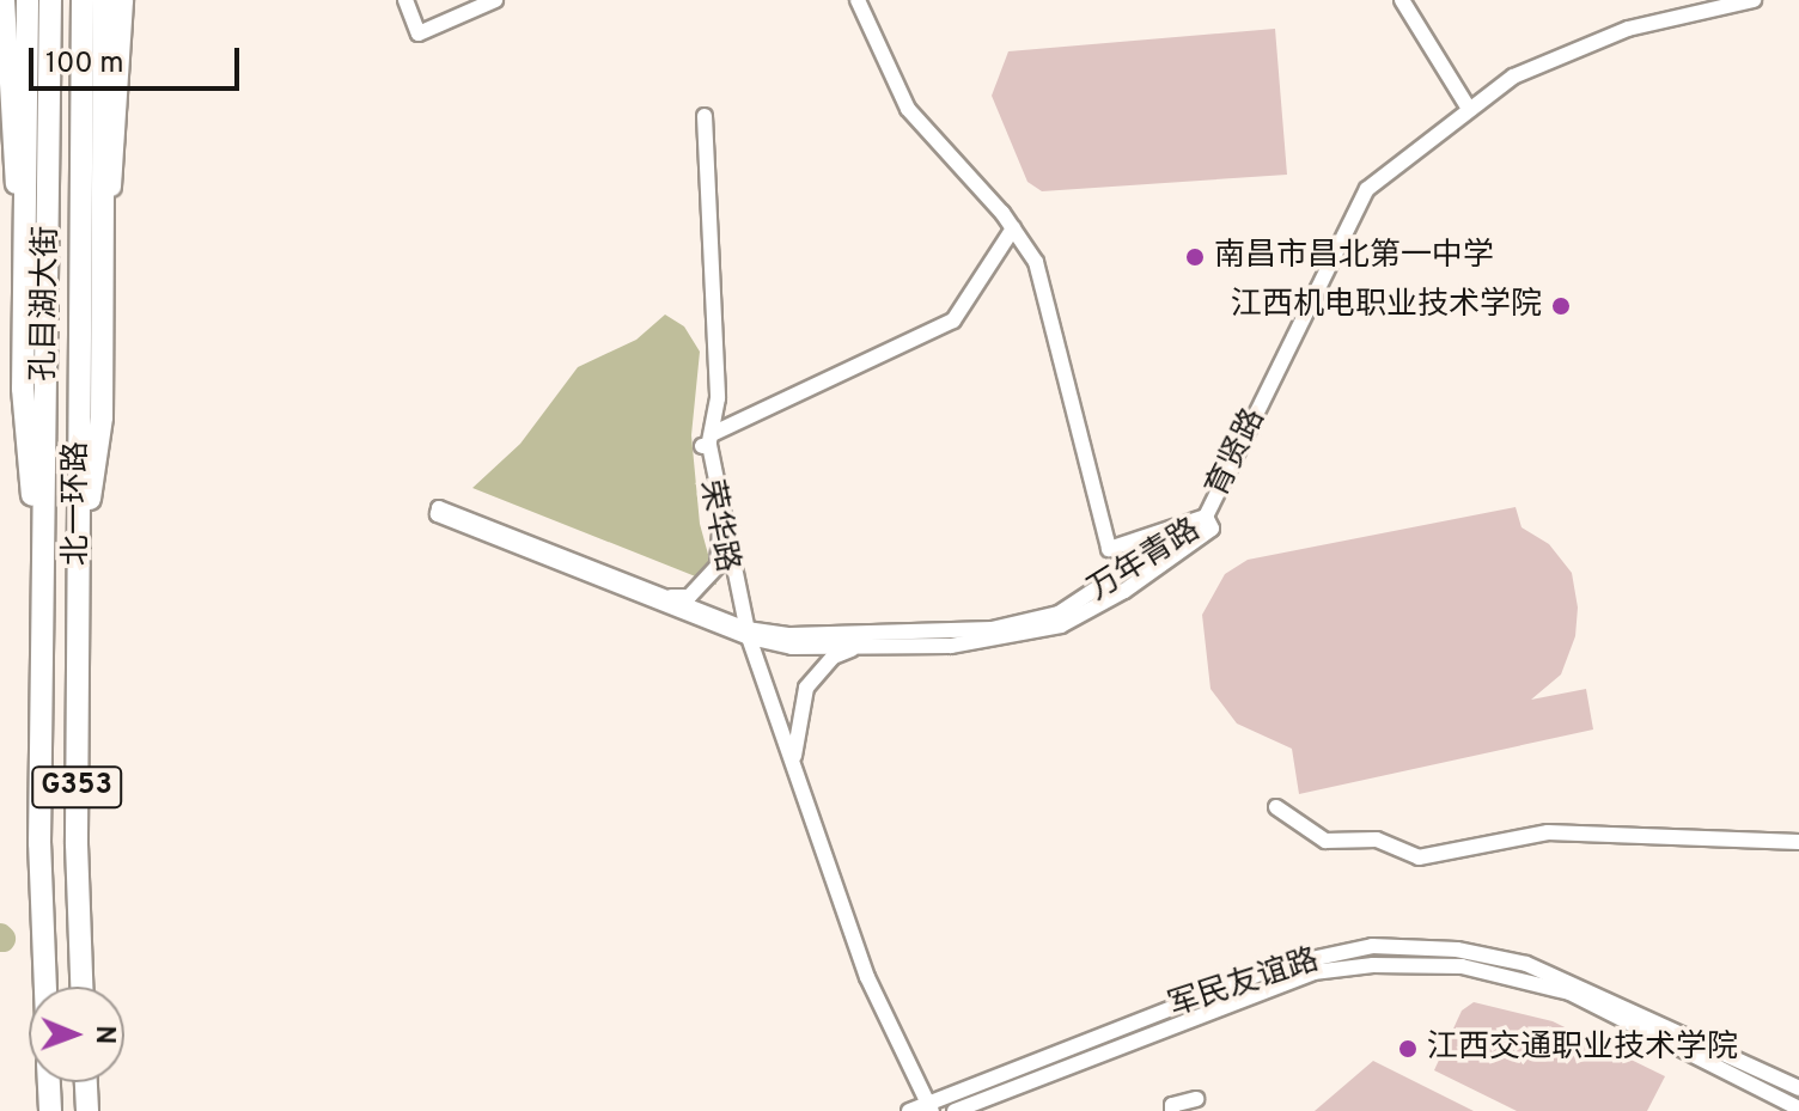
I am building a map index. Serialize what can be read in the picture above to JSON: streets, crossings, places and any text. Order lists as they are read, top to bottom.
{
  "streets": {
    "highway": ["孔目湖大街", "北一环路", "G353"],
    "street": [
      "育贤路",
      "荣华路",
      "万年青路",
      "军民友谊路"
    ]
  },
  "crossings": [
    ["孔目湖大街", "北一环路"],
    ["孔目湖大街", "G353"],
    ["育贤路", "万年青路"],
    ["北一环路", "G353"],
    ["荣华路", "万年青路"],
    ["荣华路", "军民友谊路"]
  ],
  "places": ["南昌市昌北第一中学", "江西机电职业技术学院", "江西交通职业技术学院"],
  "scale_bar": "100 m",
  "north": "right"
}
